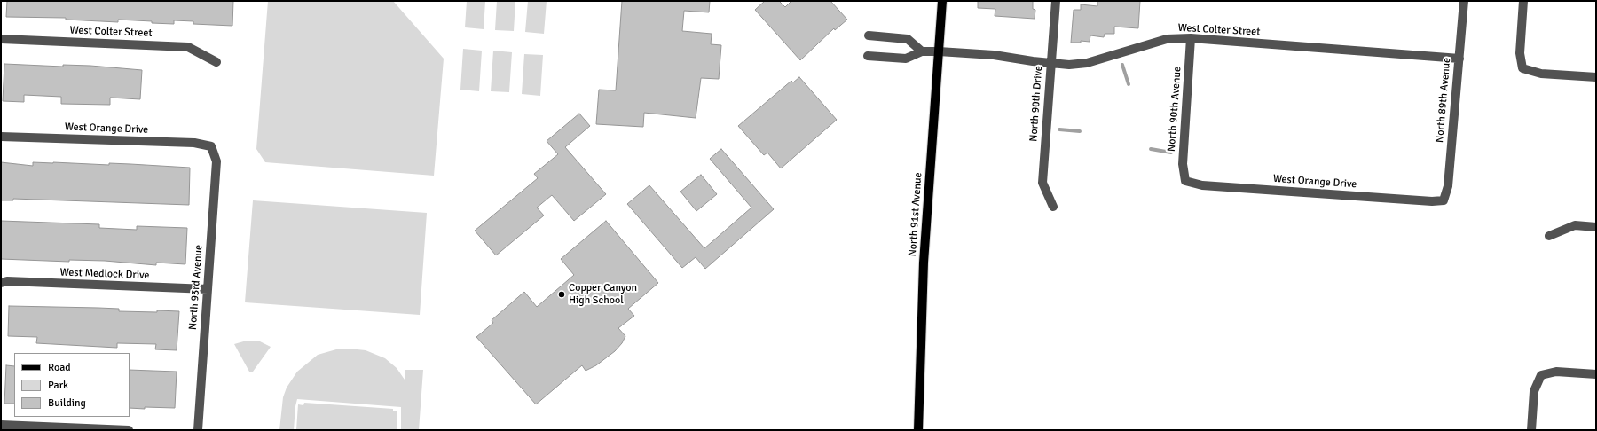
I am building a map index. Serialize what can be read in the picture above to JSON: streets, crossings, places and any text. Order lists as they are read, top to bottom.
{
  "streets": {
    "main road": ["North 91st Avenue"],
    "street": [
      "West Colter Street",
      "North 89th Avenue",
      "North 90th Drive",
      "North 90th Avenue",
      "West Orange Drive",
      "West Medlock Drive",
      "North 93rd Avenue"
    ]
  },
  "crossings": [
    ["West Colter Street", "North 89th Avenue"],
    ["West Colter Street", "North 90th Drive"],
    ["West Colter Street", "North 90th Avenue"],
    ["West Colter Street", "North 91st Avenue"],
    ["North 89th Avenue", "West Orange Drive"],
    ["North 90th Avenue", "West Orange Drive"],
    ["West Orange Drive", "North 93rd Avenue"],
    ["West Medlock Drive", "North 93rd Avenue"]
  ],
  "places": ["Copper Canyon High School"],
  "legend": ["Road", "Park", "Building"]
}
